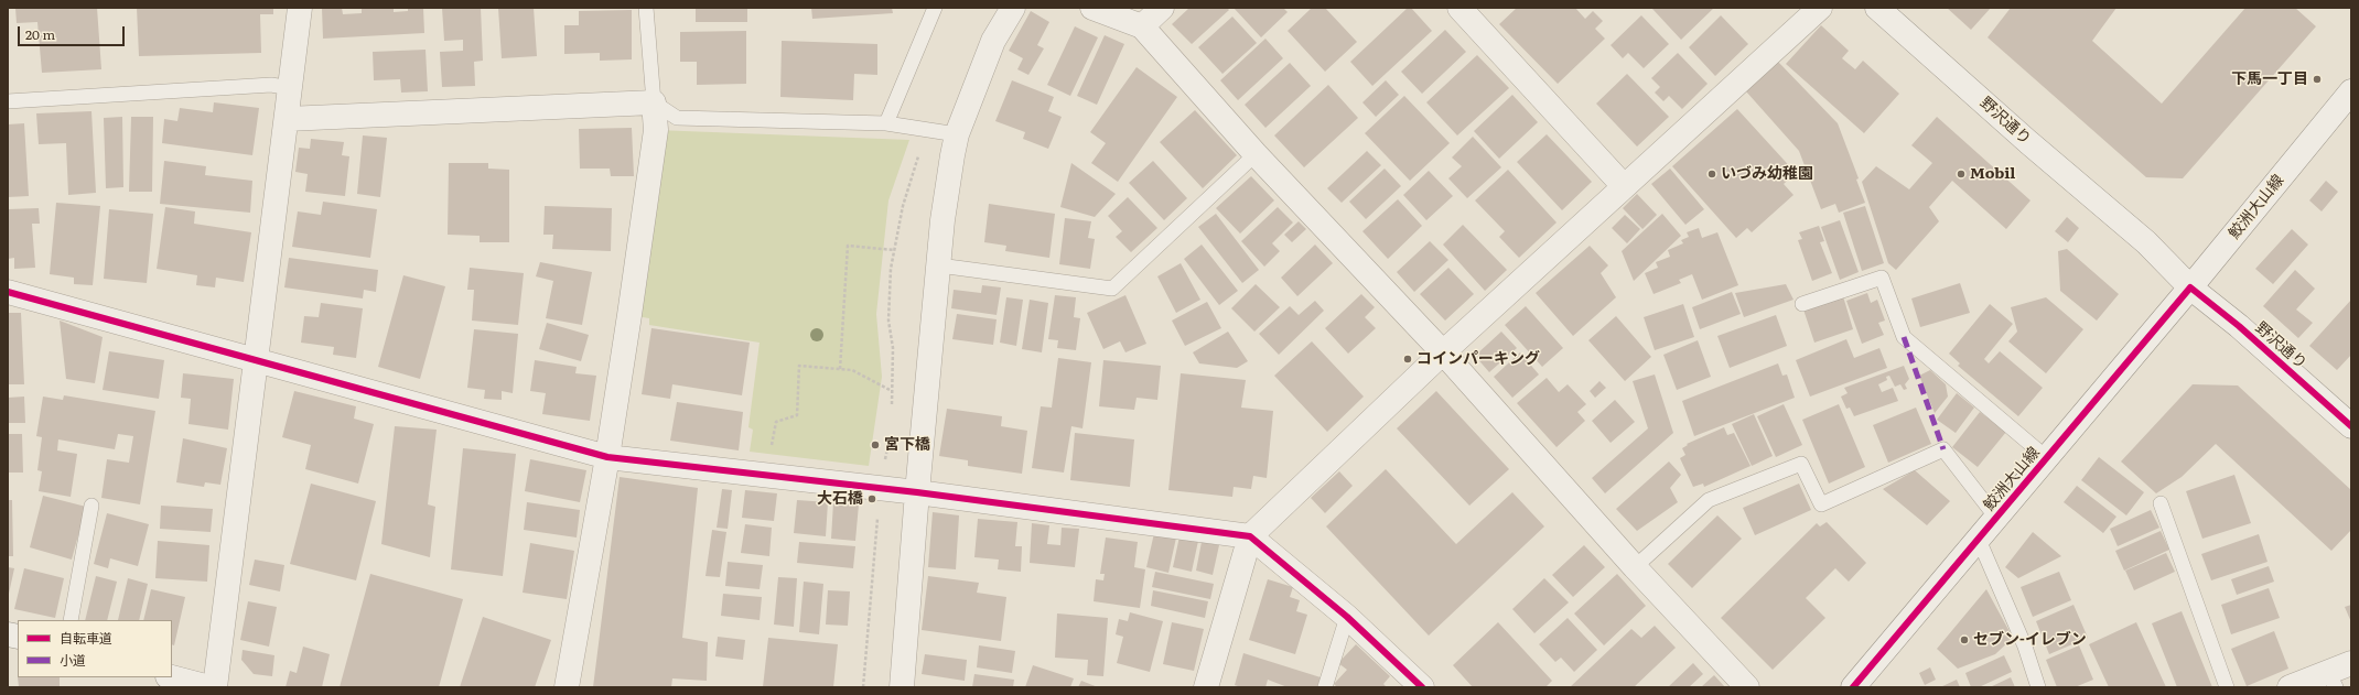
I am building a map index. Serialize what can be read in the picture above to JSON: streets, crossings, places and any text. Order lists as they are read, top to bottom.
{
  "streets": {
    "street": ["野沢通り", "鮫洲大山線"]
  },
  "crossings": [
    ["野沢通り", "鮫洲大山線"]
  ],
  "places": [
    "下馬一丁目",
    "いづみ幼稚園",
    "Mobil",
    "コインパーキング",
    "宮下橋",
    "大石橋",
    "セブン-イレブン"
  ],
  "legend": ["自転車道", "小道"],
  "scale_bar": "20 m"
}
